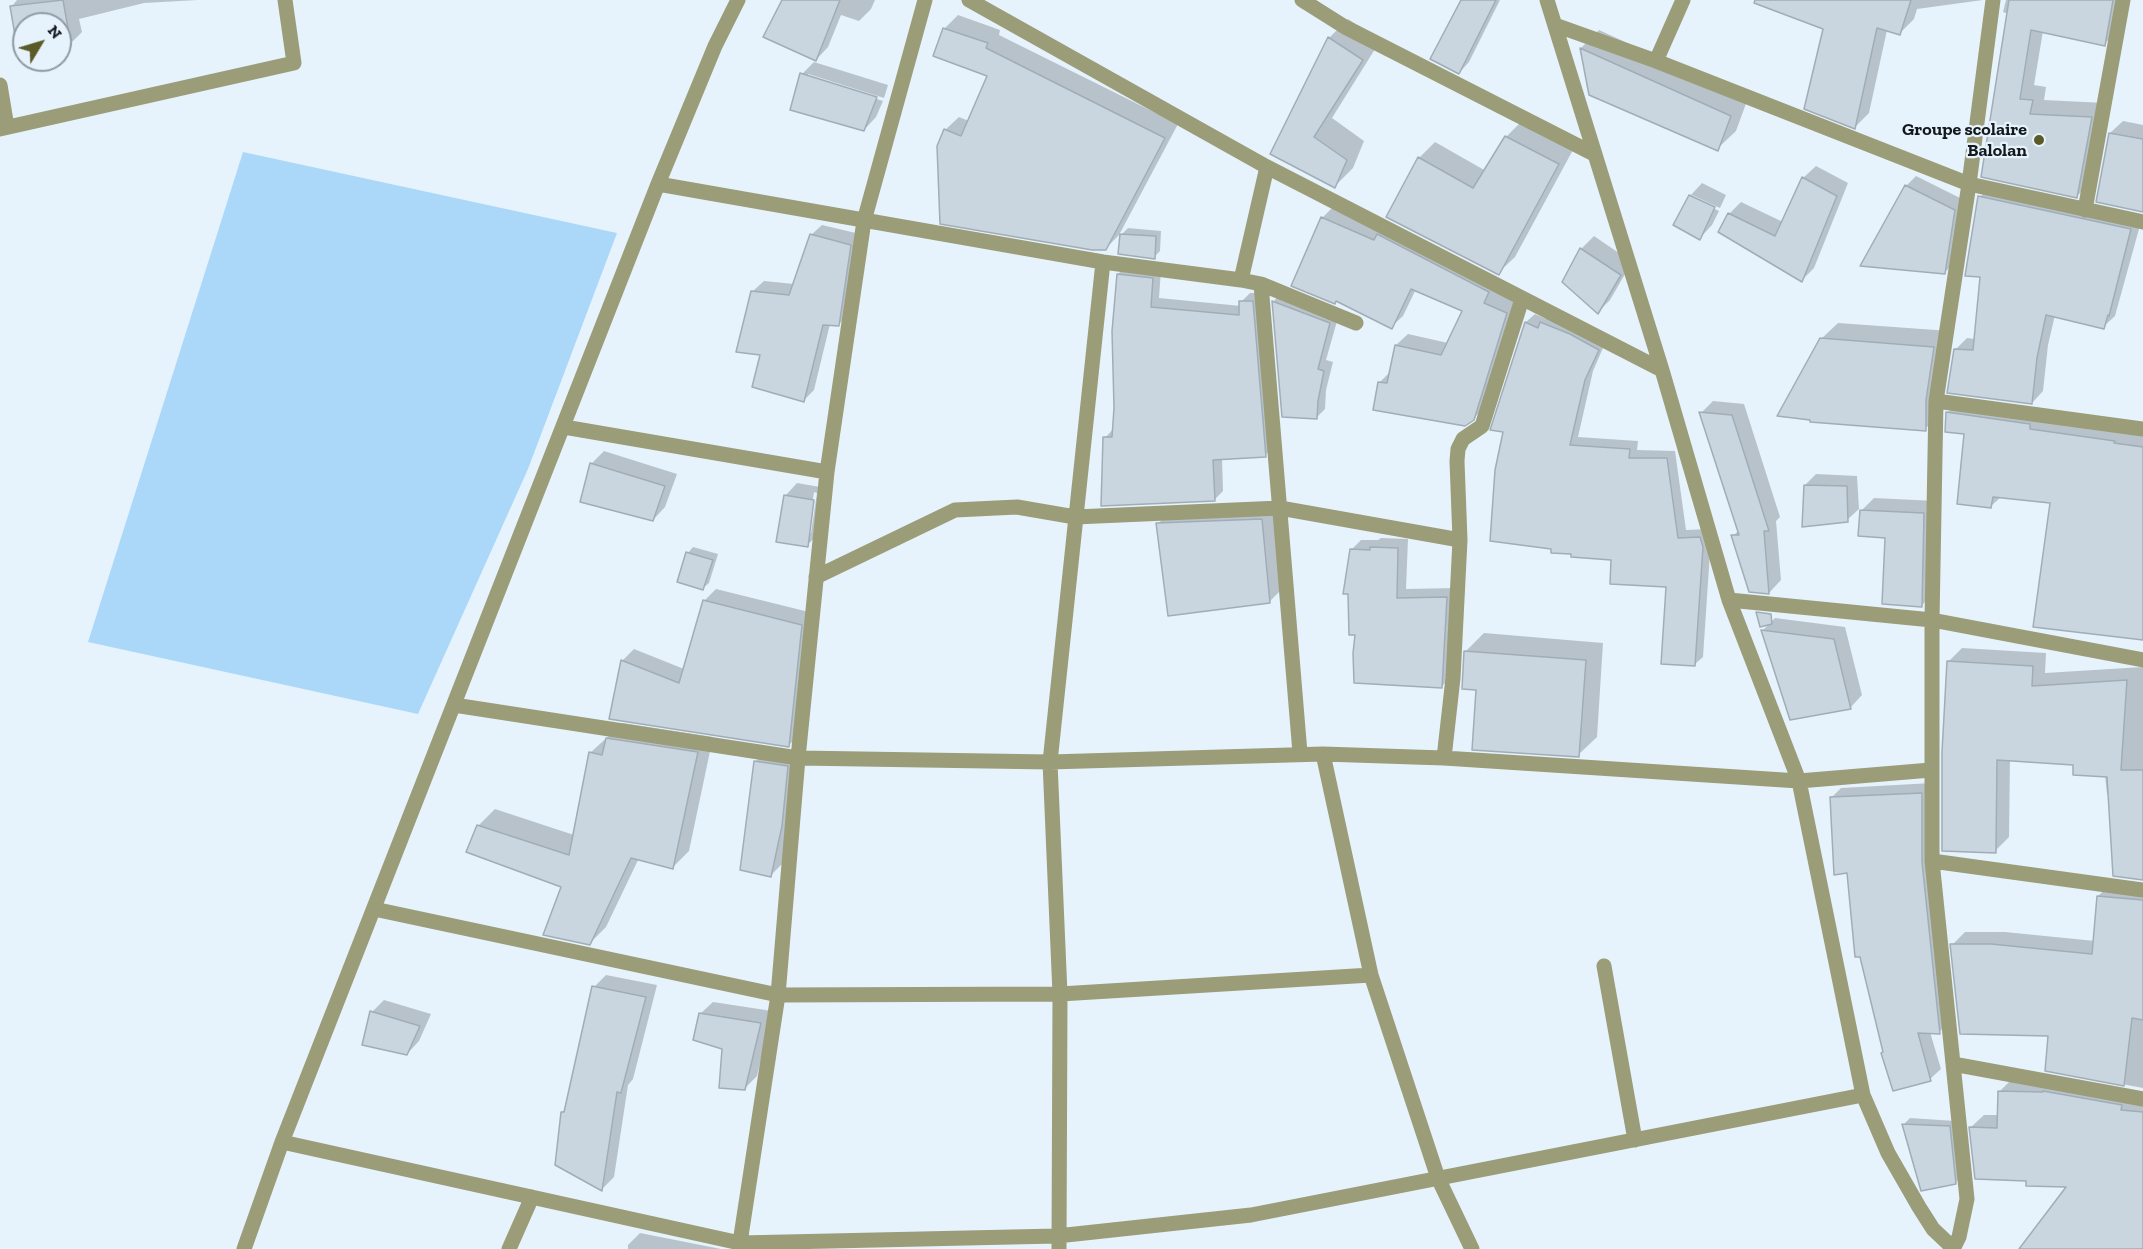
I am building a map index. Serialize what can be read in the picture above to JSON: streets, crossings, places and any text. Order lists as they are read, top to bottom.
{
  "places": ["Groupe scolaire Balolan"],
  "north": "top right"
}
